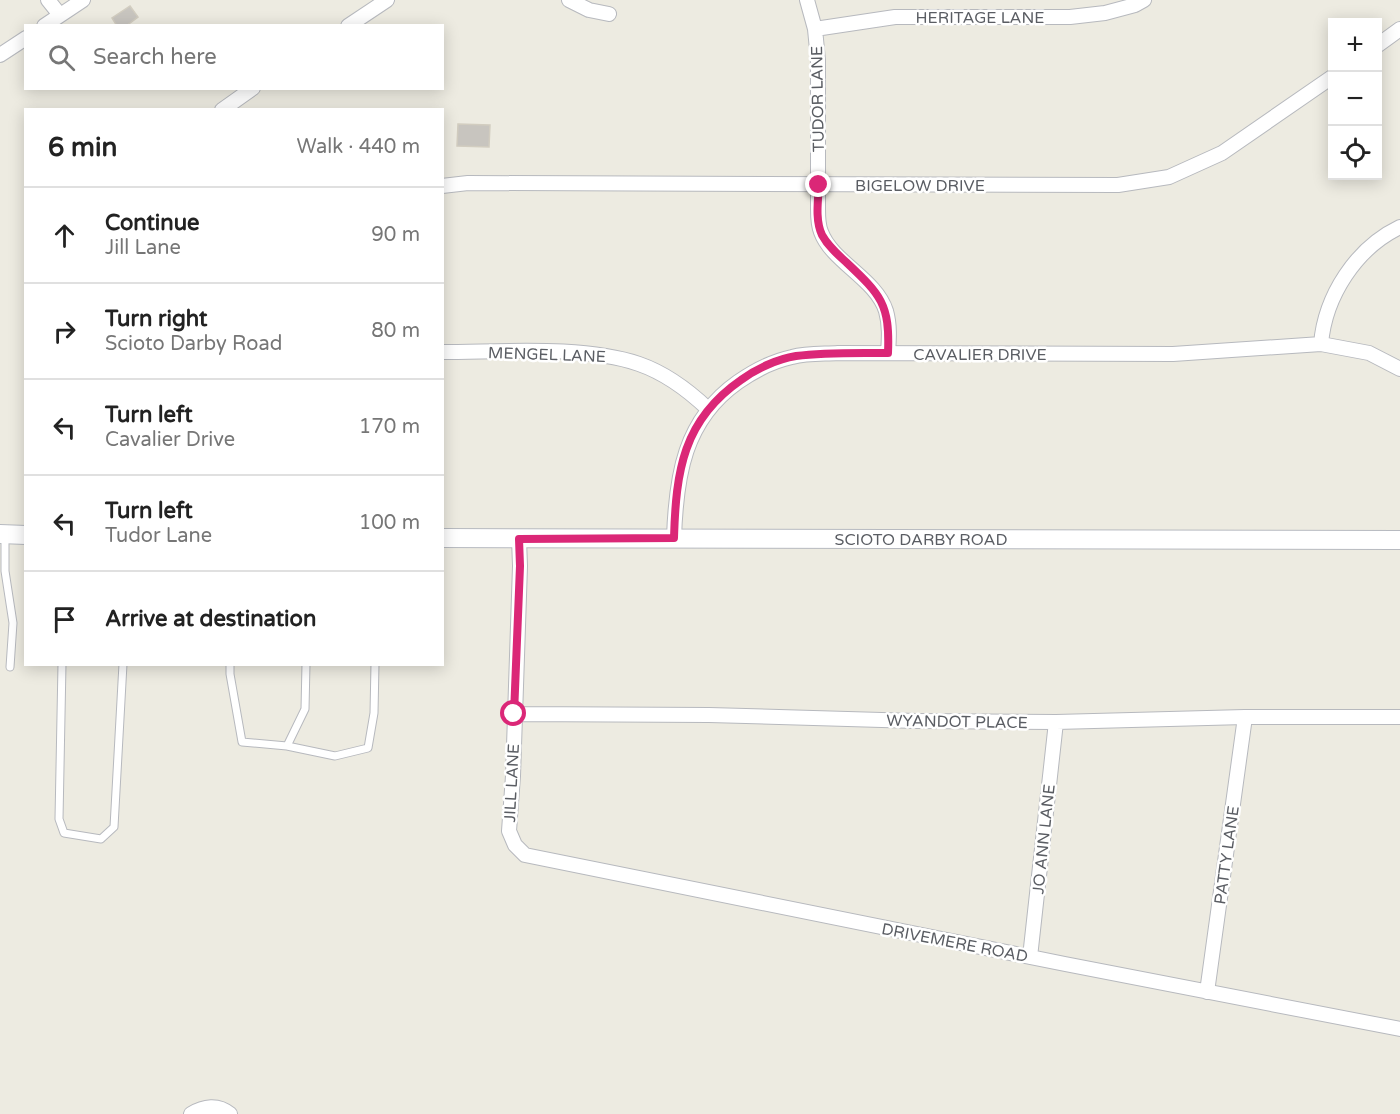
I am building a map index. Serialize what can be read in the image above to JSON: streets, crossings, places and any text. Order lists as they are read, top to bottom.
{
  "streets": {
    "main road": ["SCIOTO DARBY ROAD"],
    "street": [
      "HERITAGE LANE",
      "TUDOR LANE",
      "BIGELOW DRIVE",
      "MENGEL LANE",
      "CAVALIER DRIVE",
      "WYANDOT PLACE",
      "JILL LANE",
      "JO ANN LANE",
      "PATTY LANE",
      "DRIVEMERE ROAD"
    ]
  },
  "crossings": [
    ["HERITAGE LANE", "TUDOR LANE"],
    ["TUDOR LANE", "BIGELOW DRIVE"],
    ["TUDOR LANE", "CAVALIER DRIVE"],
    ["MENGEL LANE", "CAVALIER DRIVE"],
    ["CAVALIER DRIVE", "SCIOTO DARBY ROAD"],
    ["SCIOTO DARBY ROAD", "JILL LANE"],
    ["WYANDOT PLACE", "JILL LANE"],
    ["WYANDOT PLACE", "JO ANN LANE"],
    ["WYANDOT PLACE", "PATTY LANE"],
    ["JILL LANE", "DRIVEMERE ROAD"],
    ["JO ANN LANE", "DRIVEMERE ROAD"],
    ["PATTY LANE", "DRIVEMERE ROAD"]
  ],
  "page": {
    "map_buttons": ["+", "−"],
    "search": "Search here",
    "heading": ["6 min", "Walk · 440 m"],
    "list": [
      ["Continue", "Jill Lane", "90 m"],
      ["Turn right", "Scioto Darby Road", "80 m"],
      ["Turn left", "Cavalier Drive", "170 m"],
      ["Turn left", "Tudor Lane", "100 m"],
      "Arrive at destination"
    ]
  }
}
